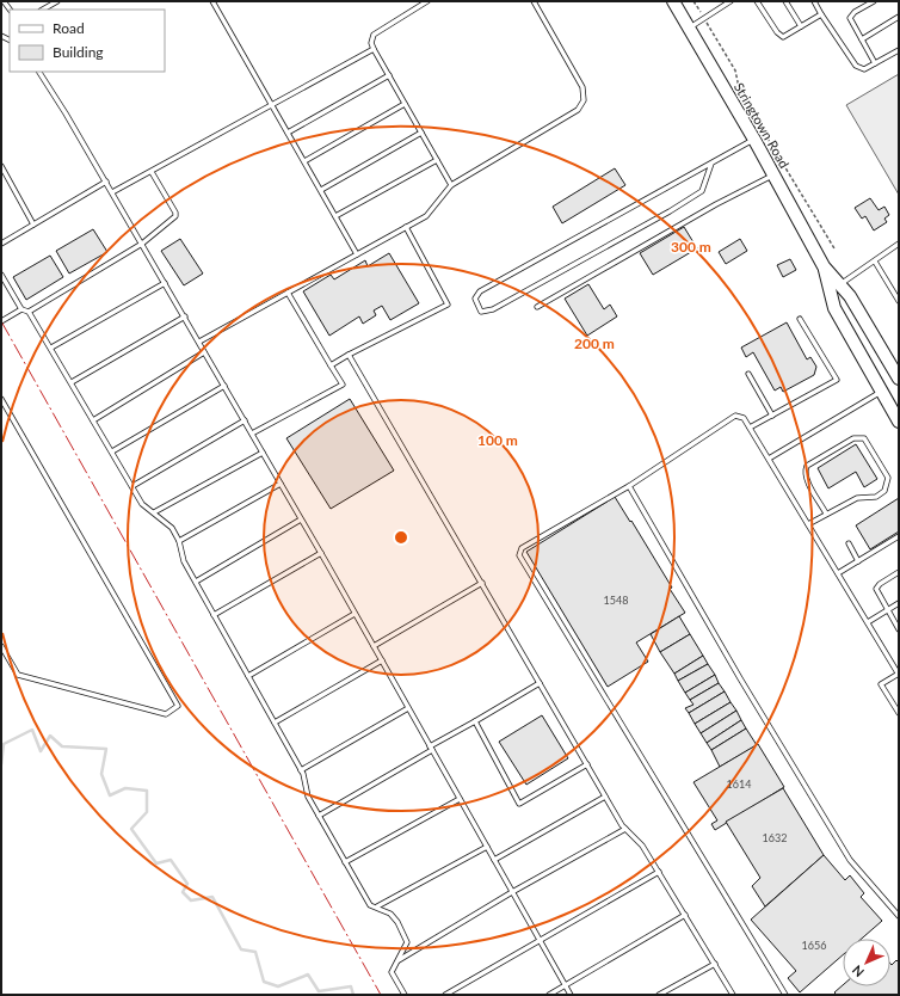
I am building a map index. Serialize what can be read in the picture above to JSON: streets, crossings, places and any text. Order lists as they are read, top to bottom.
{
  "streets": {
    "main road": ["Stringtown Road"]
  },
  "house_numbers": [
    "1548",
    "1614",
    "1632",
    "1656"
  ],
  "legend": ["Road", "Building"],
  "north": "bottom left",
  "rings": ["300 m", "200 m", "100 m"]
}
